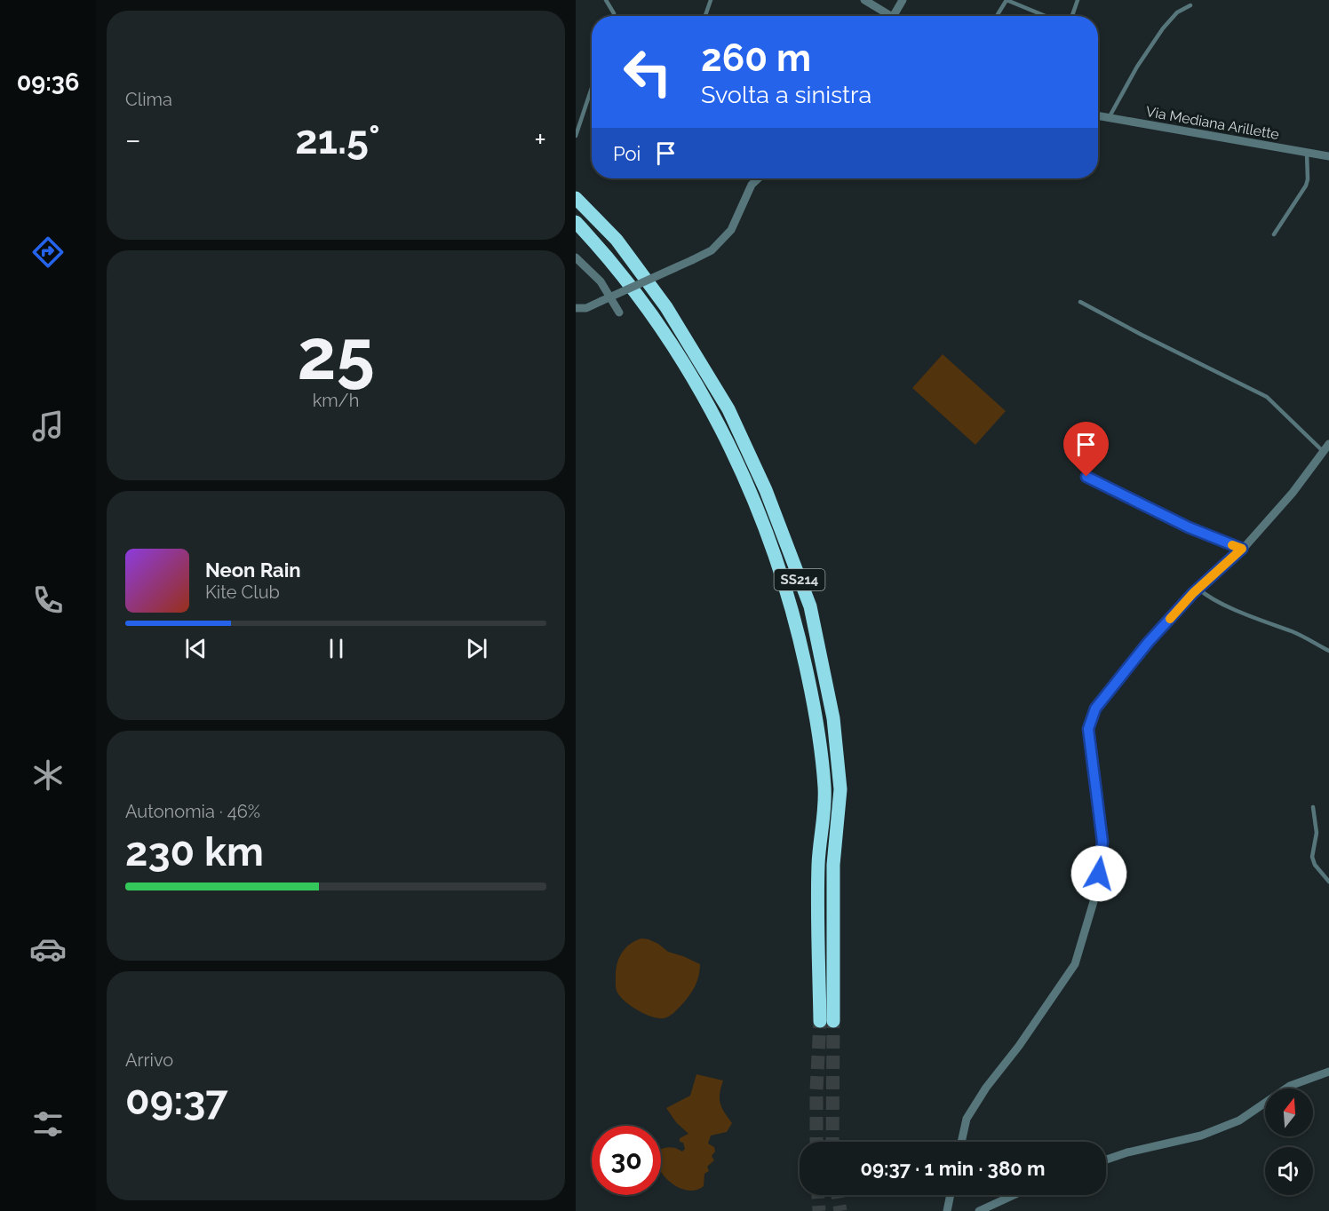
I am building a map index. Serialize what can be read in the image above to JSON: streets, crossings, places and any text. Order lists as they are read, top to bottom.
{
  "streets": {
    "highway": ["SS214"],
    "street": ["Via Mediana Arillette"]
  },
  "north": "top",
  "page": {
    "tabs": "09:36",
    "tile": [
      "Clima",
      ["25", "km/h"],
      ["Autonomia · 46%", "230 km"],
      ["Arrivo", "09:37"]
    ],
    "turn": ["260 m", "Svolta a sinistra"],
    "heat": ["−", "21.5°", "+"],
    "then": "Poi",
    "song": ["Neon Rain", "Kite Club"],
    "limit": "30",
    "trip": "09:37 · 1 min · 380 m"
  }
}
